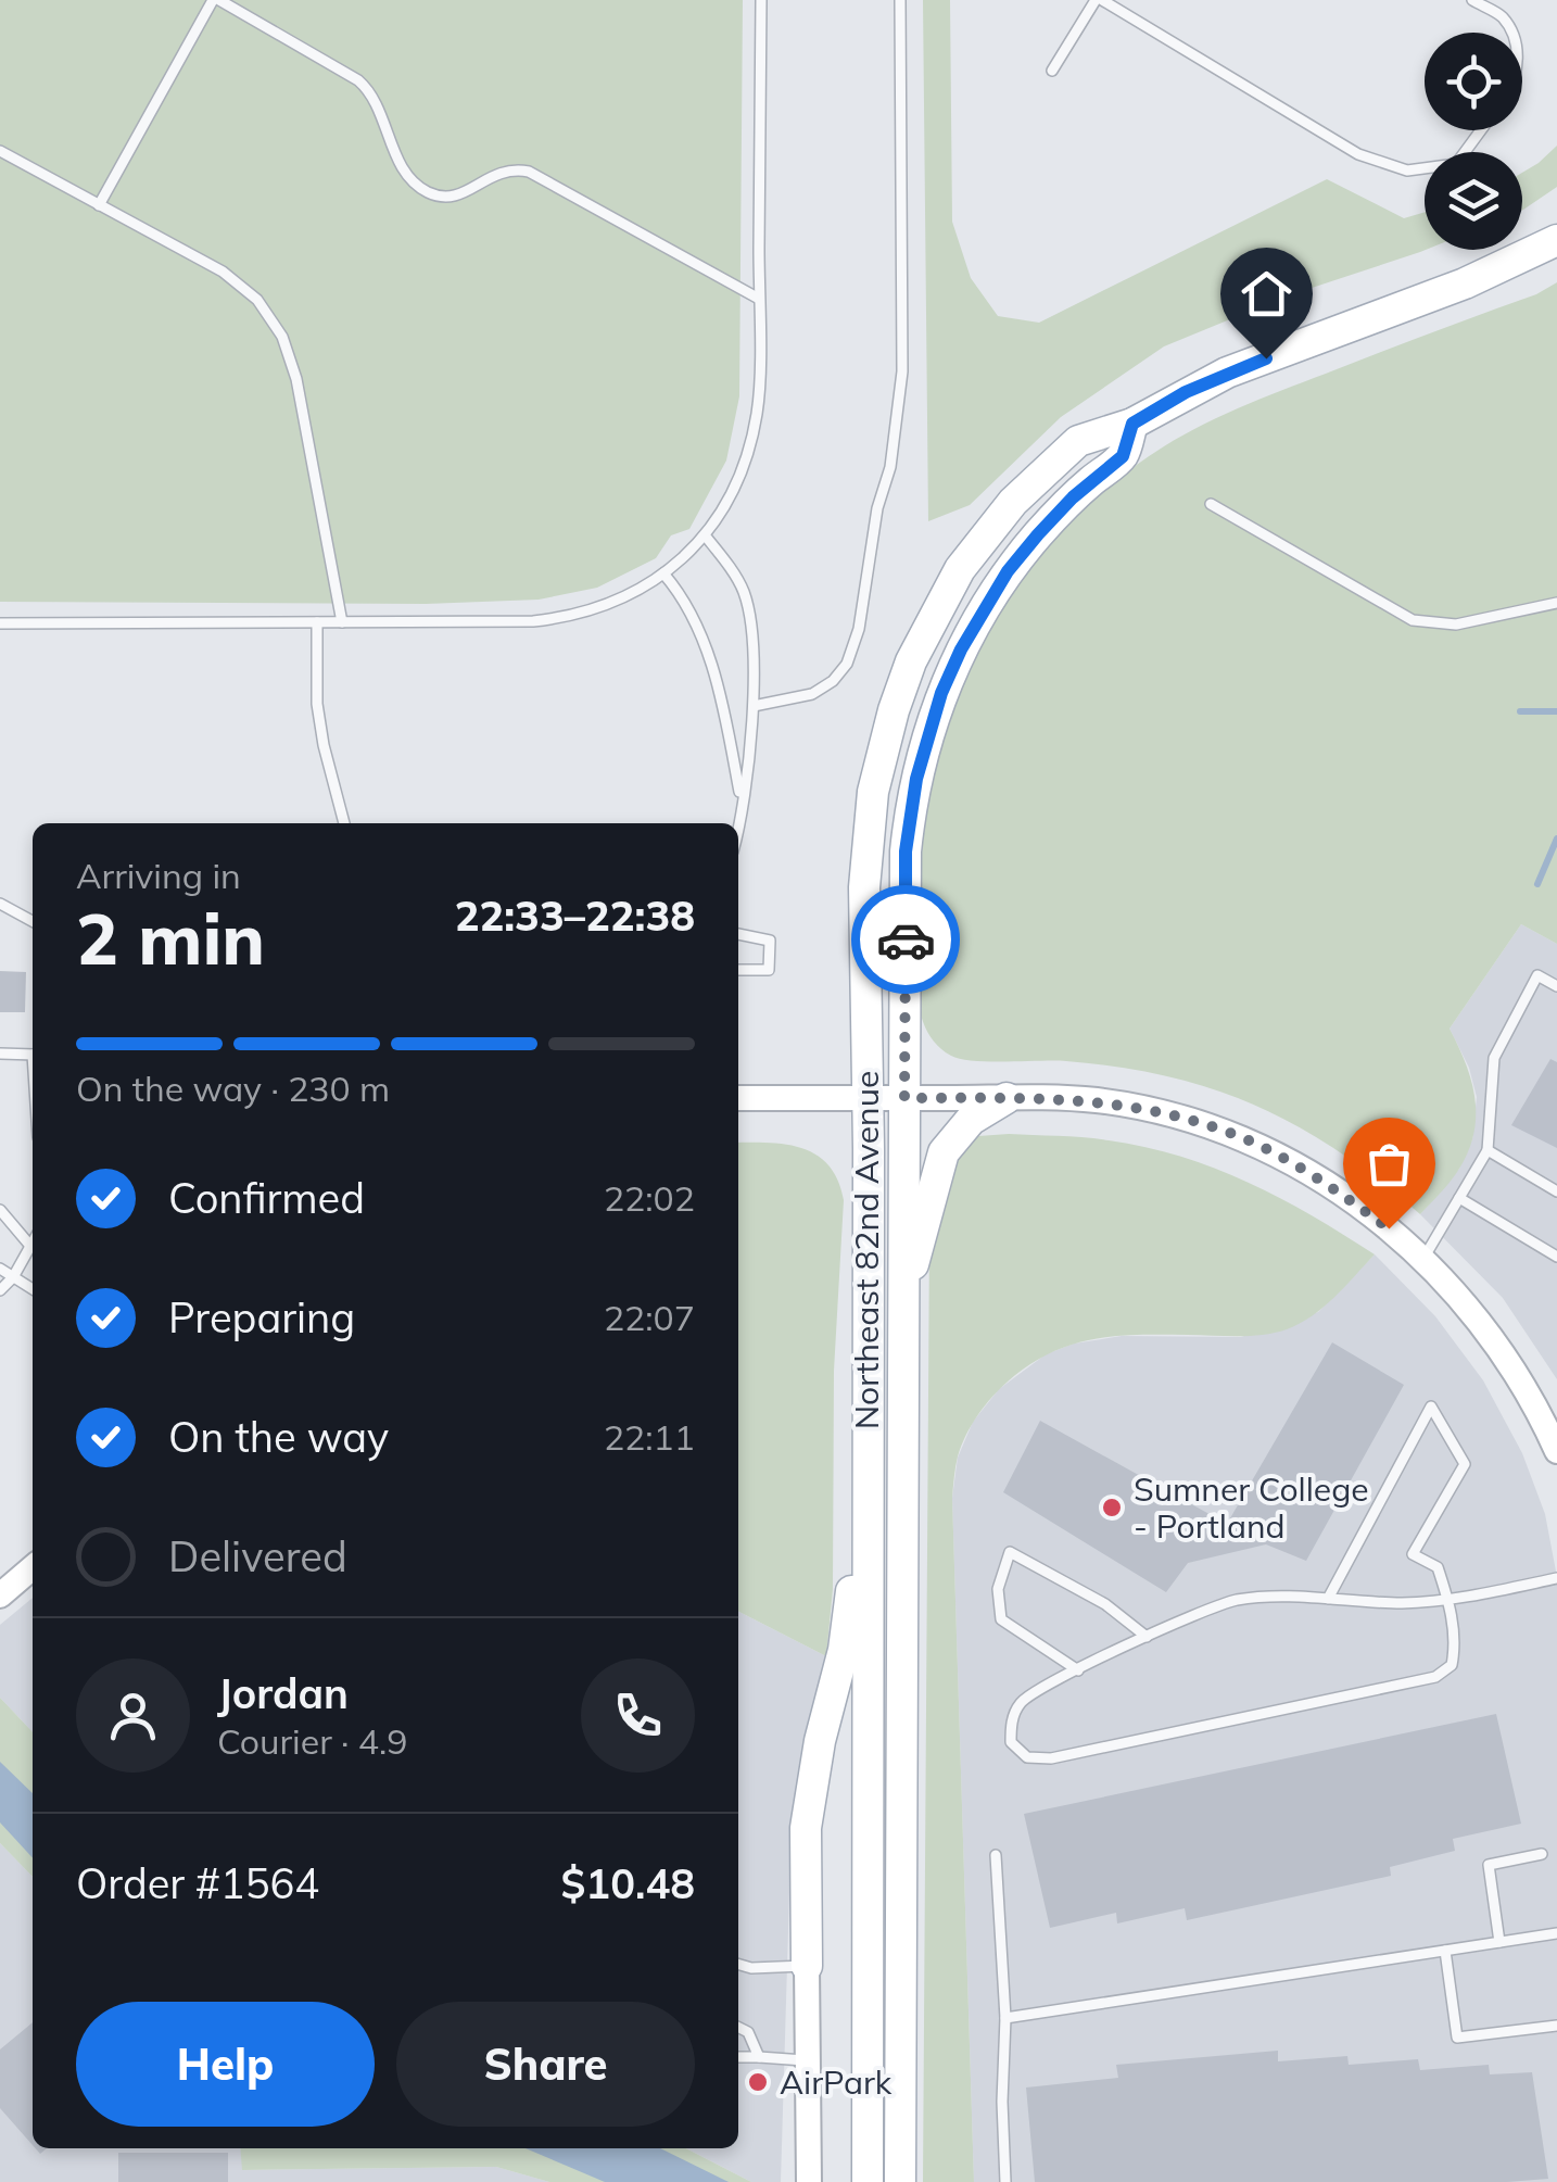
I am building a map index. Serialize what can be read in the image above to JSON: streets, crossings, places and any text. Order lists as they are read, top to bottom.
{
  "streets": {
    "main road": ["Northeast 82nd Avenue"]
  },
  "places": ["Sumner College - Portland", "AirPark"],
  "page": {
    "heading": ["2 min", "Arriving in", "22:33–22:38"],
    "panel": [
      "Jordan",
      "Courier · 4.9",
      "Order #1564",
      "$10.48"
    ],
    "bar": "On the way · 230 m",
    "list": [
      ["Confirmed", "22:02"],
      ["Preparing", "22:07"],
      ["On the way", "22:11"],
      "Delivered"
    ],
    "buttons": ["Help", "Share"]
  }
}
